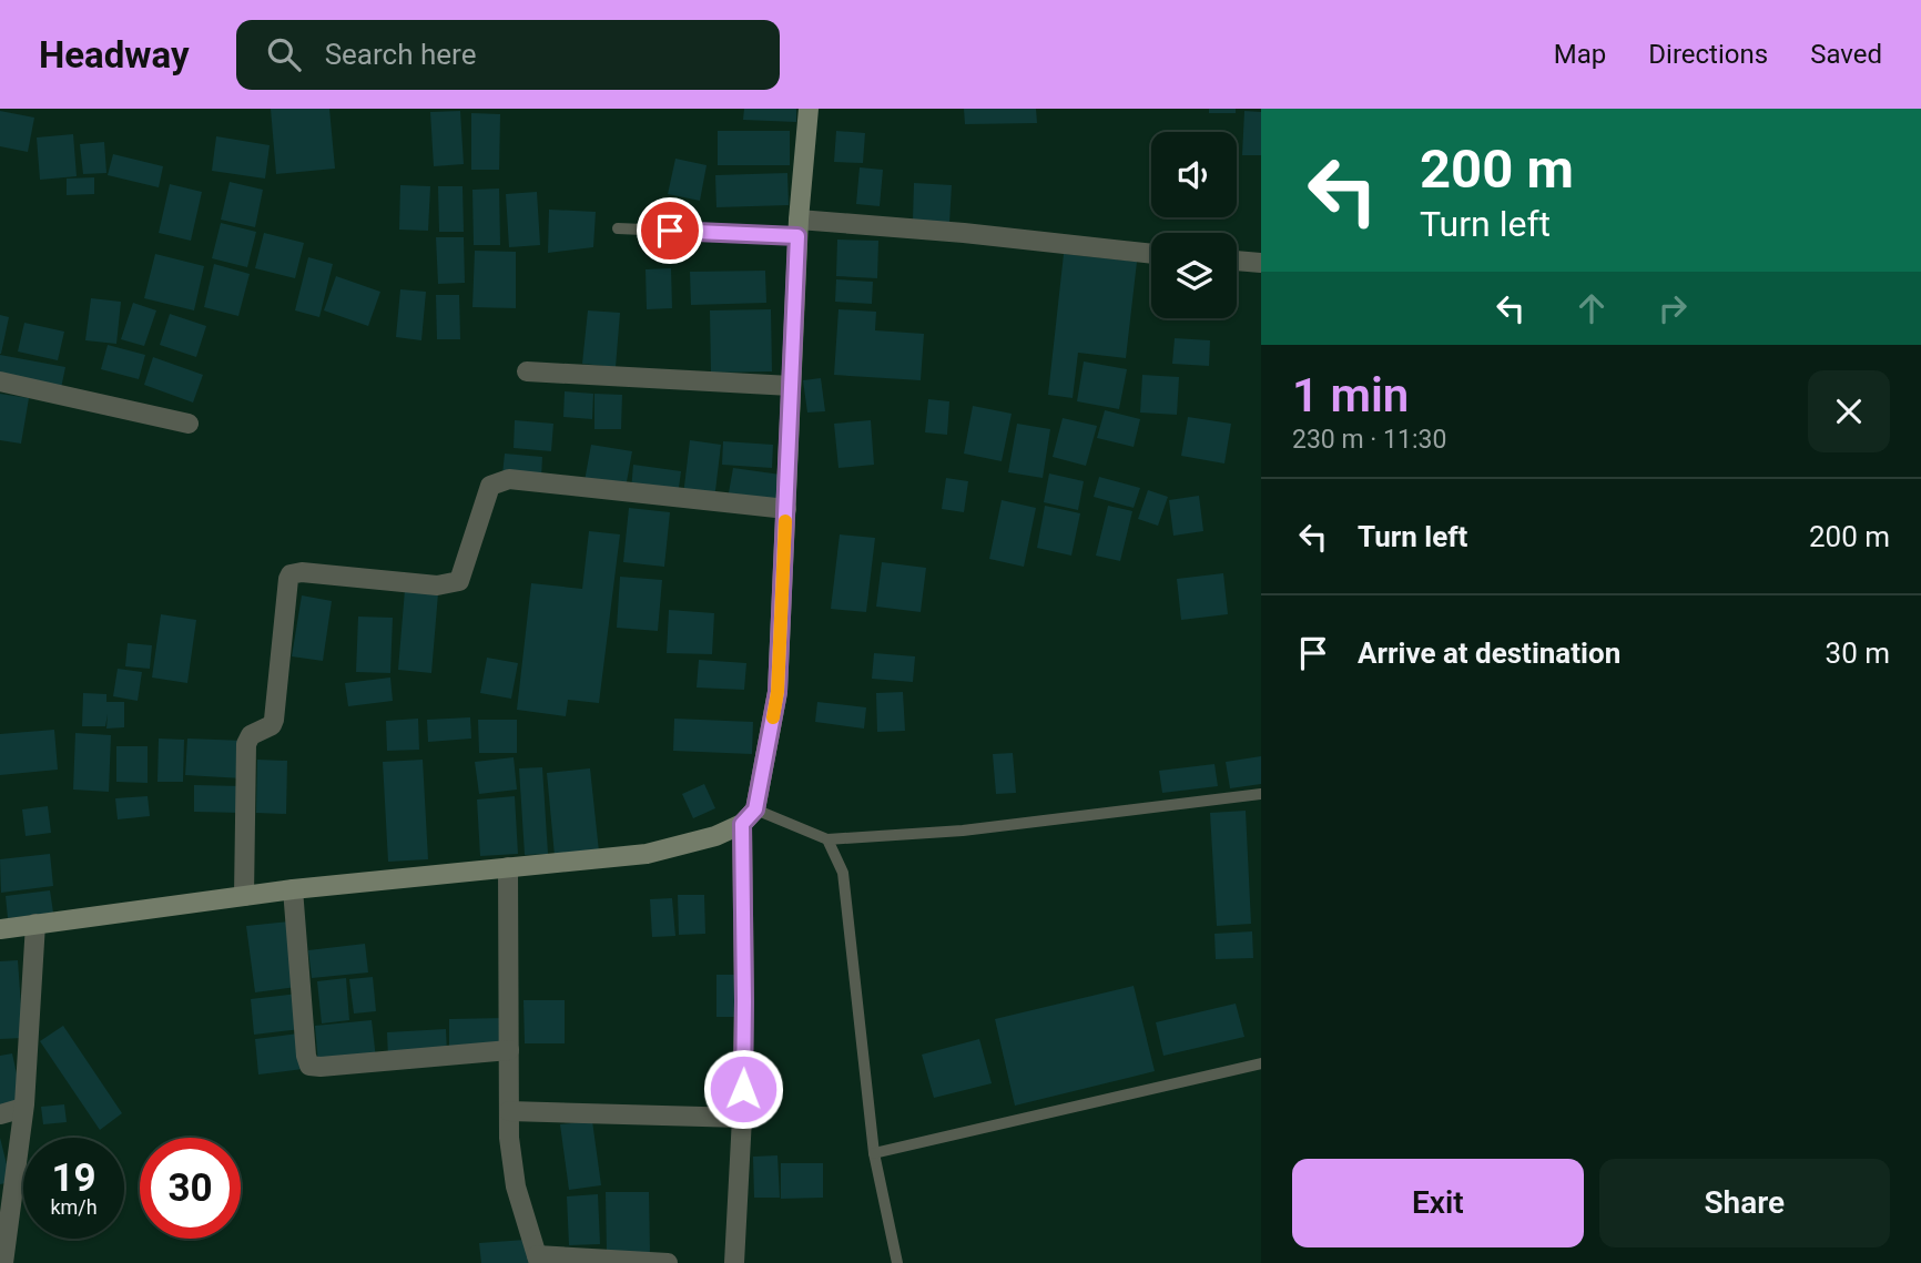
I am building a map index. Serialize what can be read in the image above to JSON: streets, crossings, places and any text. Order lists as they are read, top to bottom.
{
  "page": {
    "header": "Headway",
    "search": "Search here",
    "nav": ["Map", "Directions", "Saved"],
    "turn": ["200 m", "Turn left"],
    "heading": ["1 min", "230 m · 11:30"],
    "list": [
      {
        "name": "Turn left",
        "value": "200 m"
      },
      {
        "name": "Arrive at destination",
        "value": "30 m"
      }
    ],
    "speed": "19 km/h",
    "limit": "30",
    "buttons": ["Exit", "Share"]
  }
}
